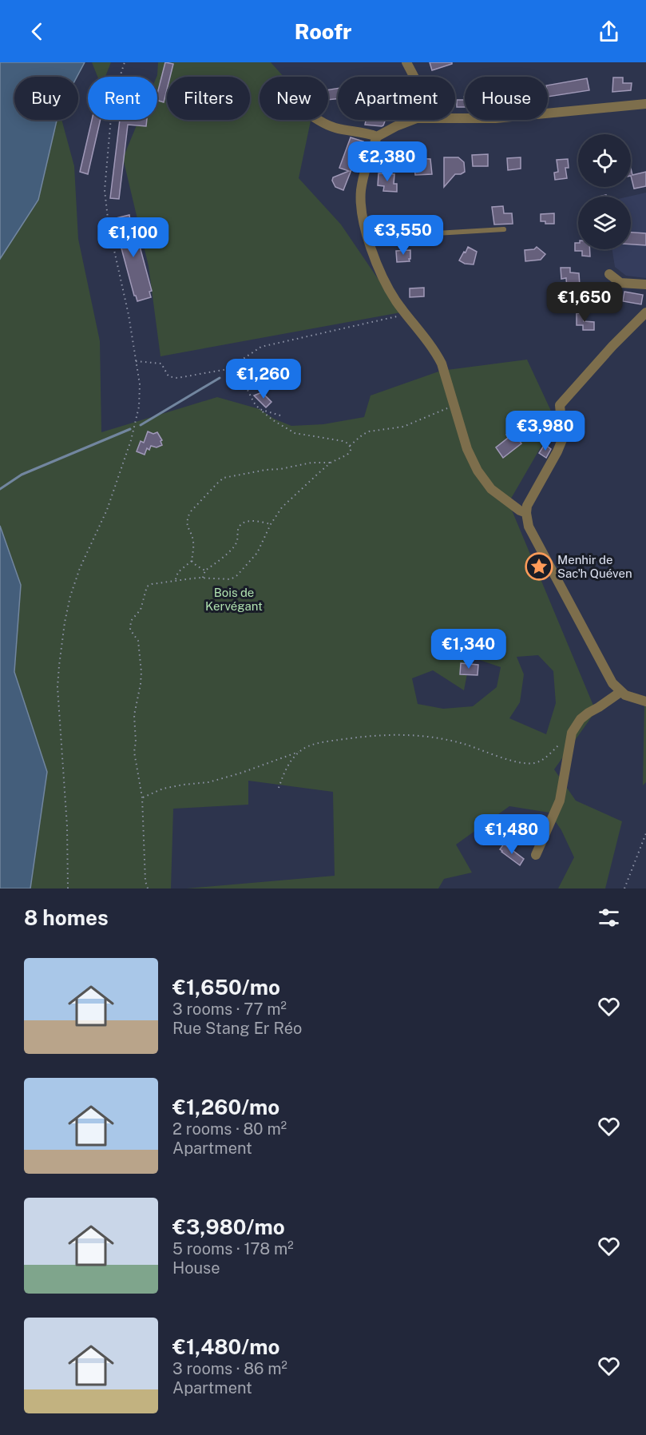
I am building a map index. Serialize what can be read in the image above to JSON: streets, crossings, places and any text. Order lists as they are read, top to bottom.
{
  "parks": ["Bois de Kervégant"],
  "places": {
    "place": ["Menhir de Sac'h Quéven"]
  },
  "page": {
    "header": "Roofr",
    "chip": [
      "Buy",
      "Rent",
      "Filters",
      "New",
      "Apartment",
      "House"
    ],
    "price": [
      "€2,380",
      "€3,550",
      "€1,100",
      "€1,650",
      "€1,260",
      "€3,980",
      "€1,340",
      "€1,480"
    ],
    "heading": "8 homes",
    "list": [
      {
        "name": "€1,650/mo",
        "note": "3 rooms · 77 m² · Rue Stang Er Réo"
      },
      {
        "name": "€1,260/mo",
        "note": "2 rooms · 80 m² · Apartment"
      },
      {
        "name": "€3,980/mo",
        "note": "5 rooms · 178 m² · House"
      },
      {
        "name": "€1,480/mo",
        "note": "3 rooms · 86 m² · Apartment"
      }
    ]
  }
}
